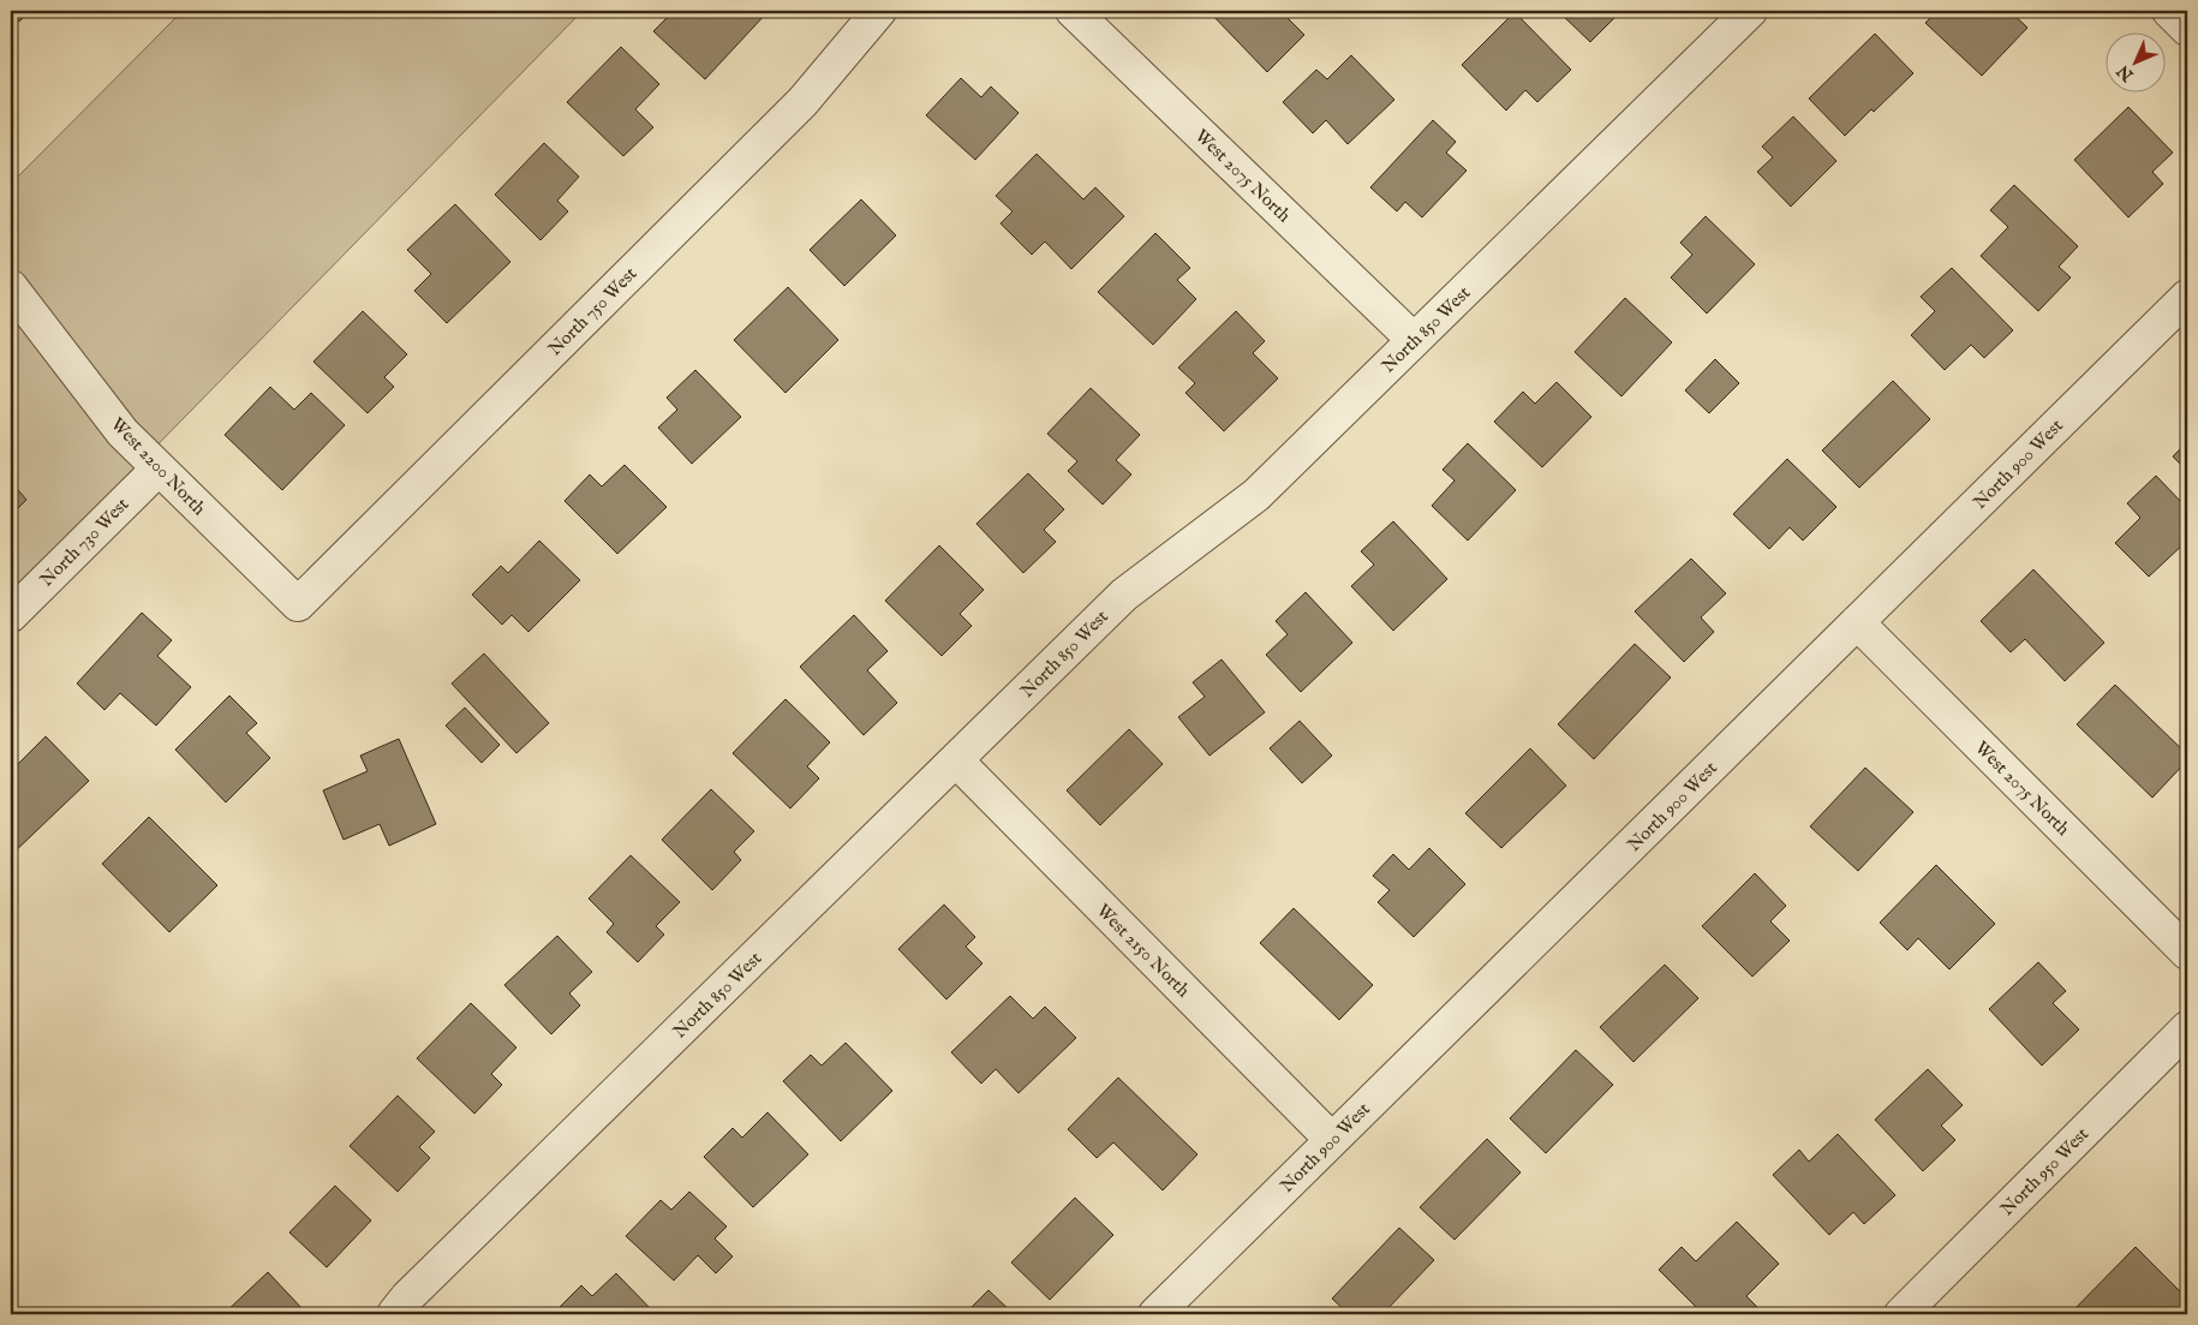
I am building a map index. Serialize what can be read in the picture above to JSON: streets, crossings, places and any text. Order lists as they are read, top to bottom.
{
  "streets": {
    "street": [
      "West 2075 North",
      "North 750 West",
      "North 850 West",
      "North 900 West",
      "West 2200 North",
      "North 730 West",
      "West 2150 North",
      "North 950 West"
    ]
  },
  "crossings": [
    ["West 2075 North", "North 850 West"],
    ["West 2075 North", "North 900 West"],
    ["North 750 West", "West 2200 North"],
    ["North 850 West", "West 2150 North"],
    ["North 900 West", "West 2150 North"],
    ["West 2200 North", "North 730 West"]
  ],
  "north": "bottom left"
}
